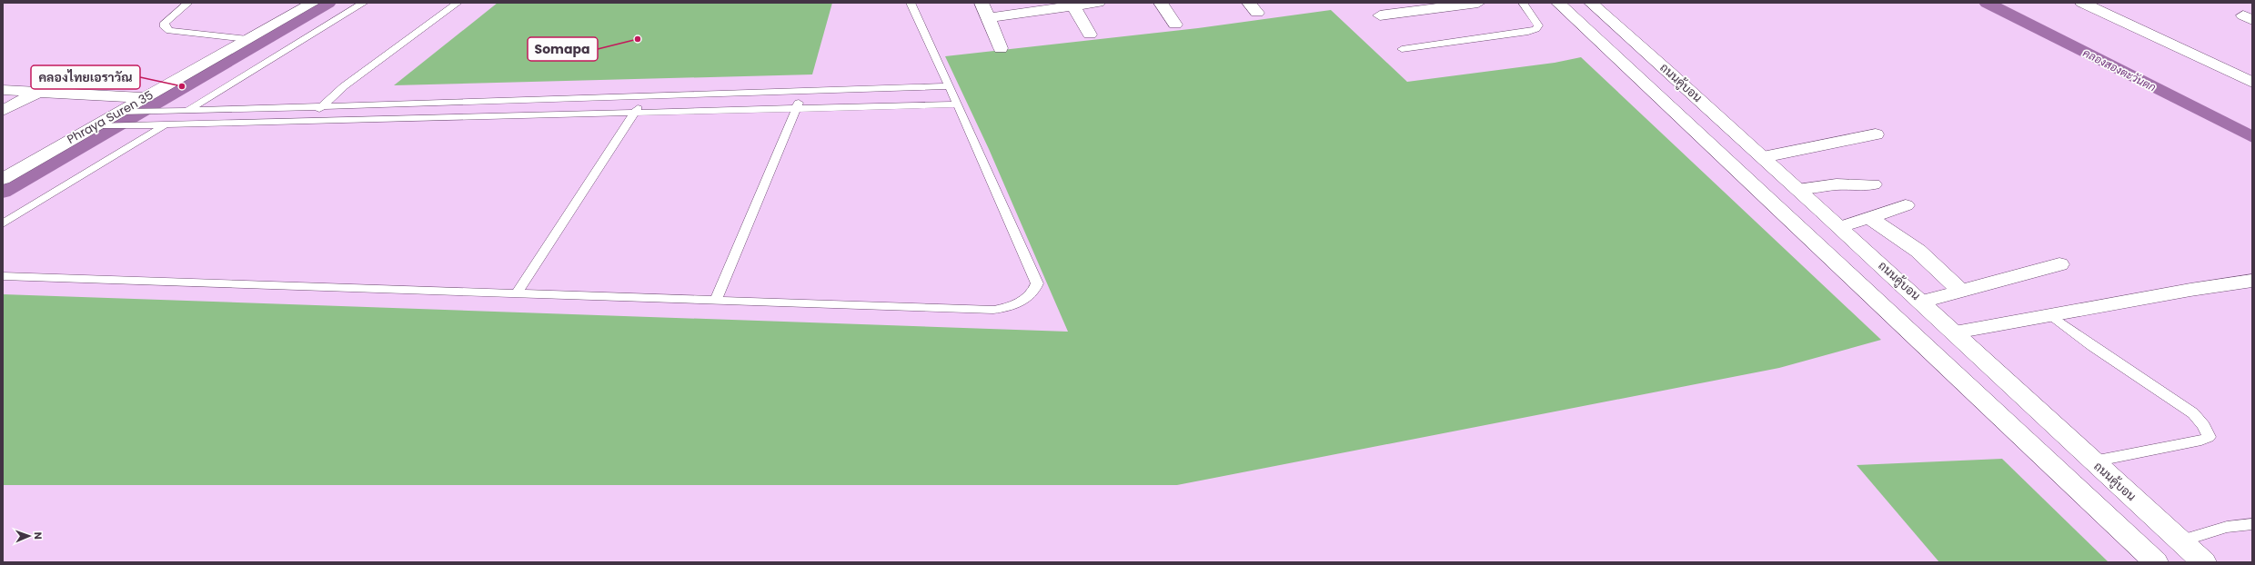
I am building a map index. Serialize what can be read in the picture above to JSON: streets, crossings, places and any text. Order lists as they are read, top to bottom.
{
  "streets": {
    "street": ["ถนนคู้บอน", "Phraya Suren 35"]
  },
  "water": ["คลองสองตะวันตก"],
  "places": ["Somapa", "คลองไทยเอราวัณ"],
  "north": "right"
}
